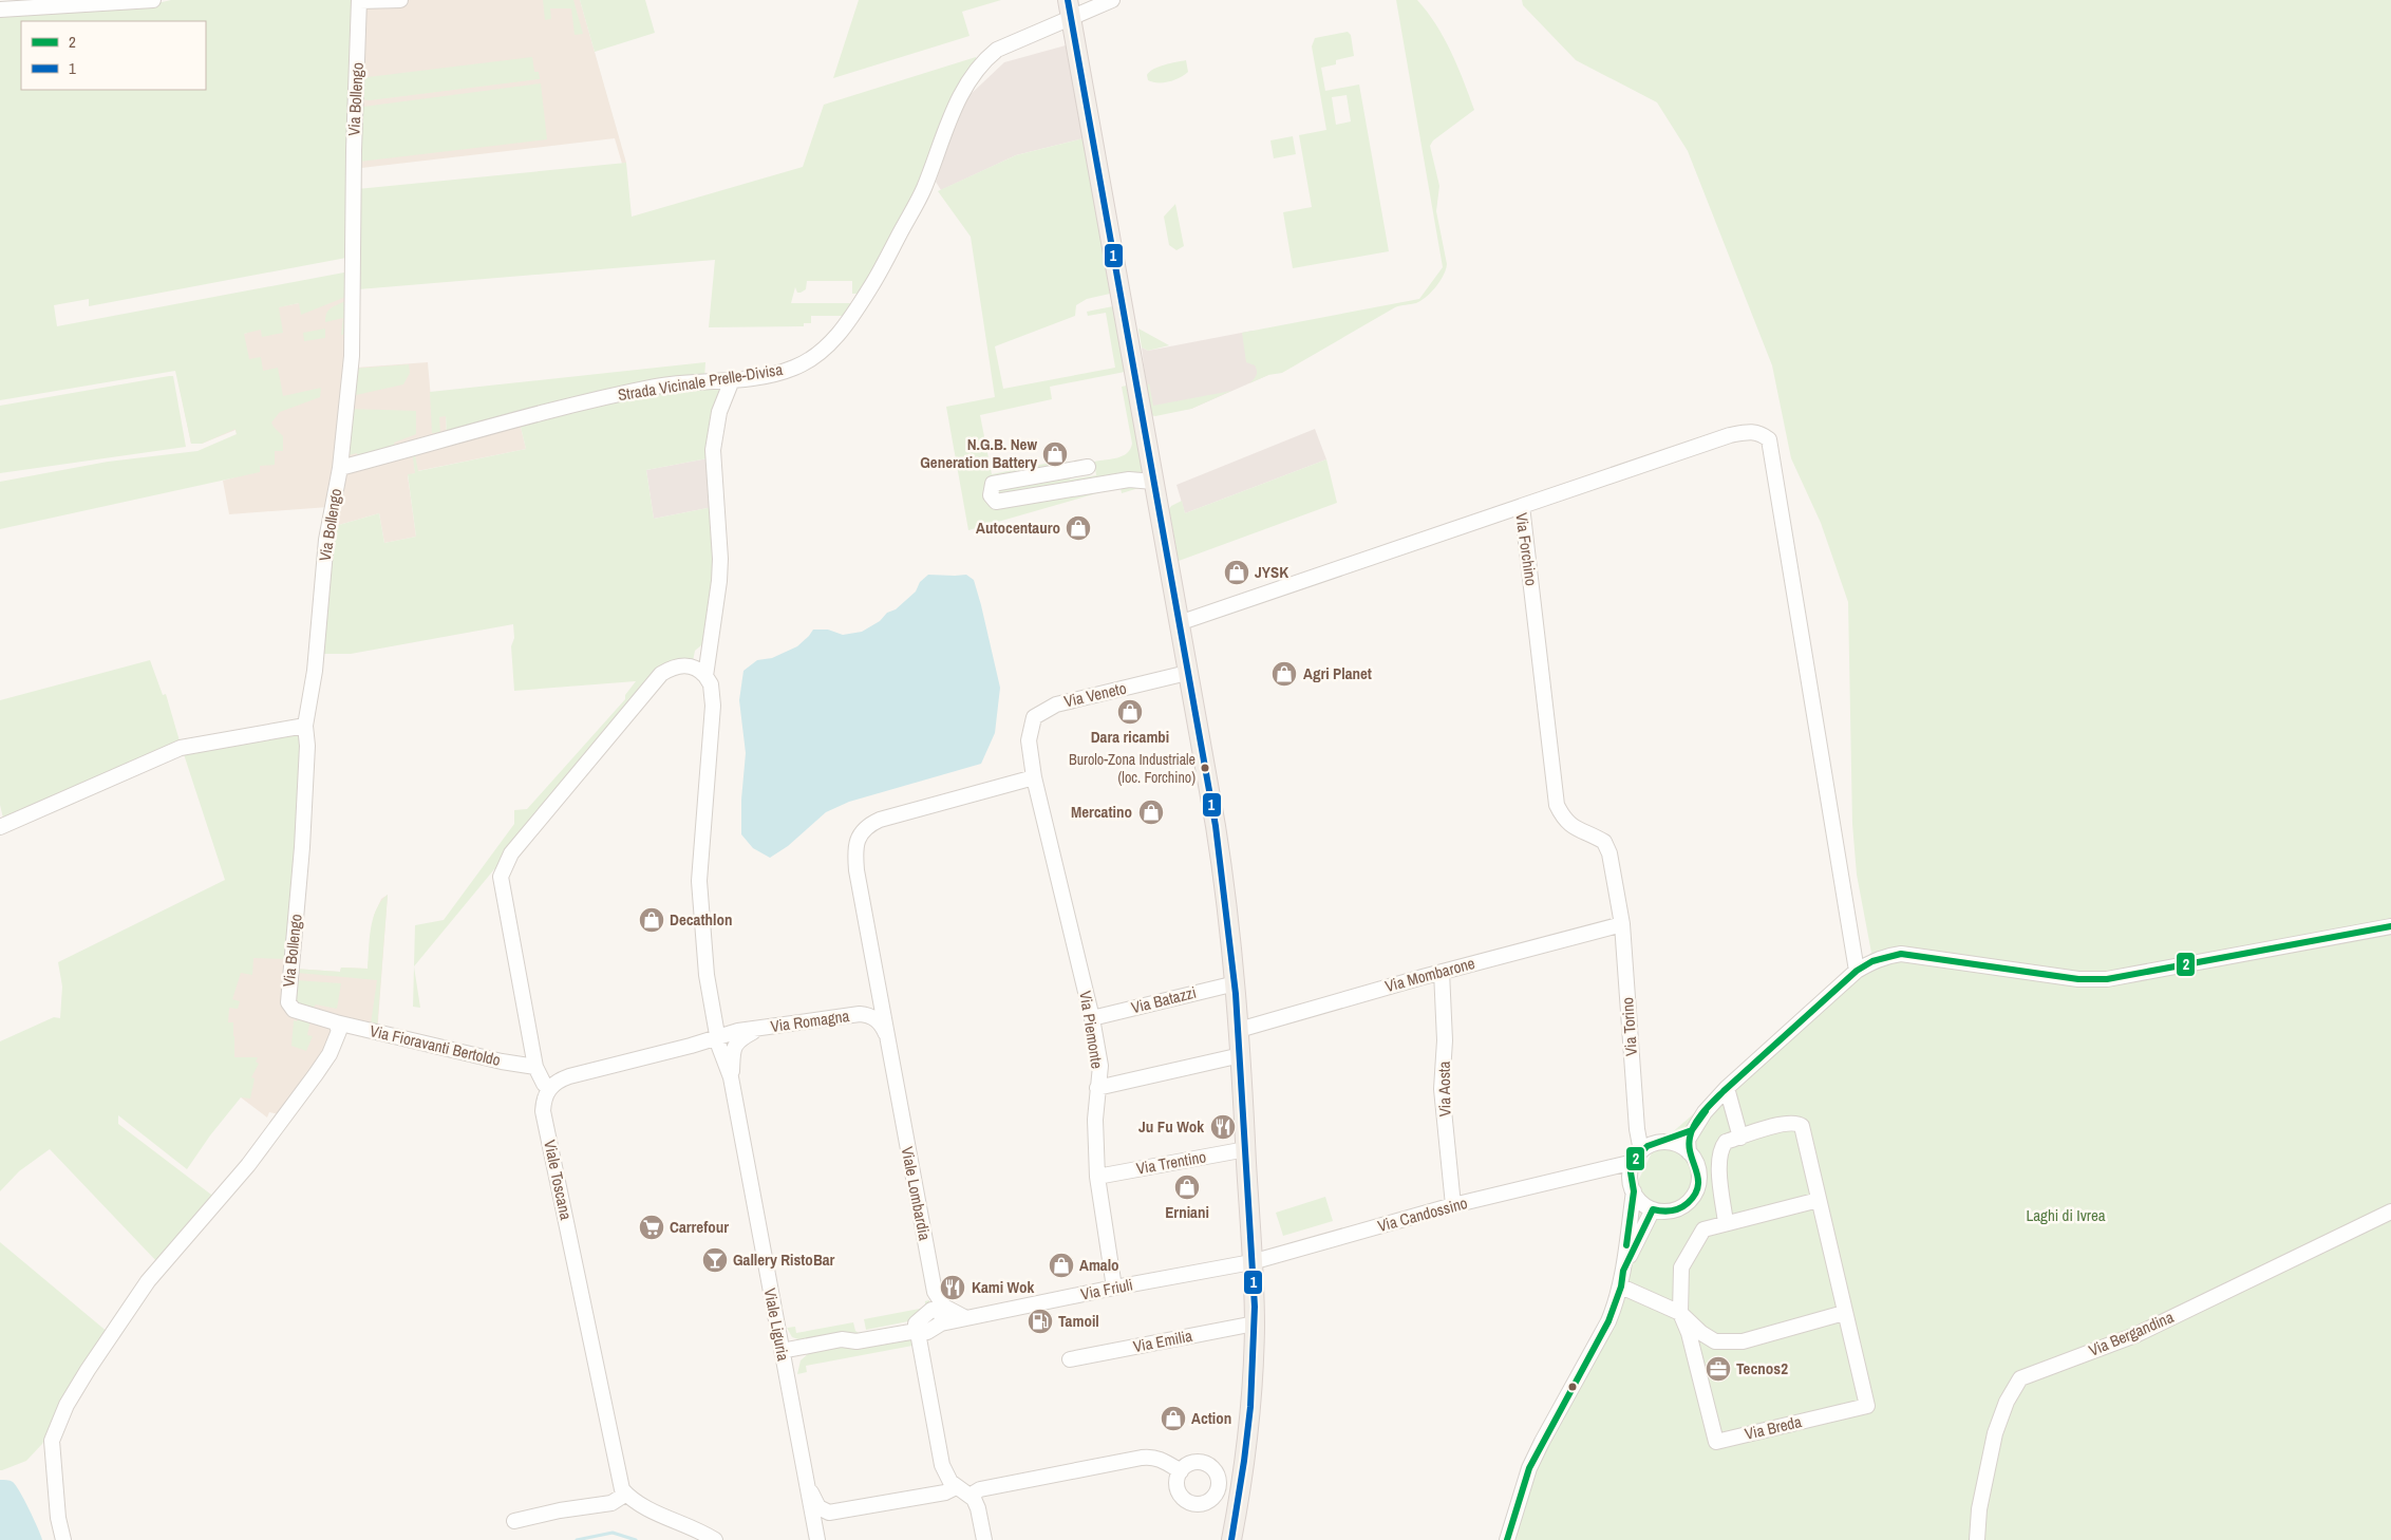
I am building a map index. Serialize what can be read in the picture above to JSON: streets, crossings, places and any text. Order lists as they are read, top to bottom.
{
  "streets": {
    "street": [
      "Via Bollengo",
      "Strada Vicinale Prelle-Divisa",
      "Via Forchino",
      "Via Veneto",
      "Via Mombarone",
      "Via Batazzi",
      "Via Romagna",
      "Via Torino",
      "Via Piemonte",
      "Via Fioravanti Bertoldo",
      "Via Aosta",
      "Via Trentino",
      "Viale Toscana",
      "Viale Lombardia",
      "Via Candossino",
      "Via Friuli",
      "Viale Liguria",
      "Via Bergandina",
      "Via Emilia",
      "Via Breda"
    ]
  },
  "crossings": [
    ["Via Bollengo", "Strada Vicinale Prelle-Divisa"],
    ["Via Bollengo", "Via Fioravanti Bertoldo"],
    ["Via Forchino", "Via Mombarone"],
    ["Via Forchino", "Via Torino"],
    ["Via Veneto", "Via Piemonte"],
    ["Via Veneto", "Viale Lombardia"],
    ["Via Mombarone", "Via Torino"],
    ["Via Mombarone", "Via Aosta"],
    ["Via Batazzi", "Via Piemonte"],
    ["Via Torino", "Via Candossino"],
    ["Via Piemonte", "Via Trentino"],
    ["Via Piemonte", "Viale Lombardia"],
    ["Via Piemonte", "Via Friuli"],
    ["Via Aosta", "Via Candossino"],
    ["Viale Lombardia", "Via Friuli"],
    ["Via Candossino", "Via Friuli"]
  ],
  "parks": ["Laghi di Ivrea"],
  "places": {
    "shop": [
      "N.G.B. New Generation Battery",
      "Autocentauro",
      "JYSK",
      "Agri Planet",
      "Dara ricambi",
      "Mercatino",
      "Decathlon",
      "Erniani",
      "Amalo",
      "Action"
    ],
    "other": ["Burolo-Zona Industriale (loc. Forchino)"],
    "restaurant": ["Ju Fu Wok", "Kami Wok"],
    "supermarket": ["Carrefour"],
    "bar": ["Gallery RistoBar"],
    "fuel station": ["Tamoil"],
    "office": ["Tecnos2"]
  },
  "lines": ["transit line 1", "transit line 2"],
  "legend": ["2", "1"]
}
